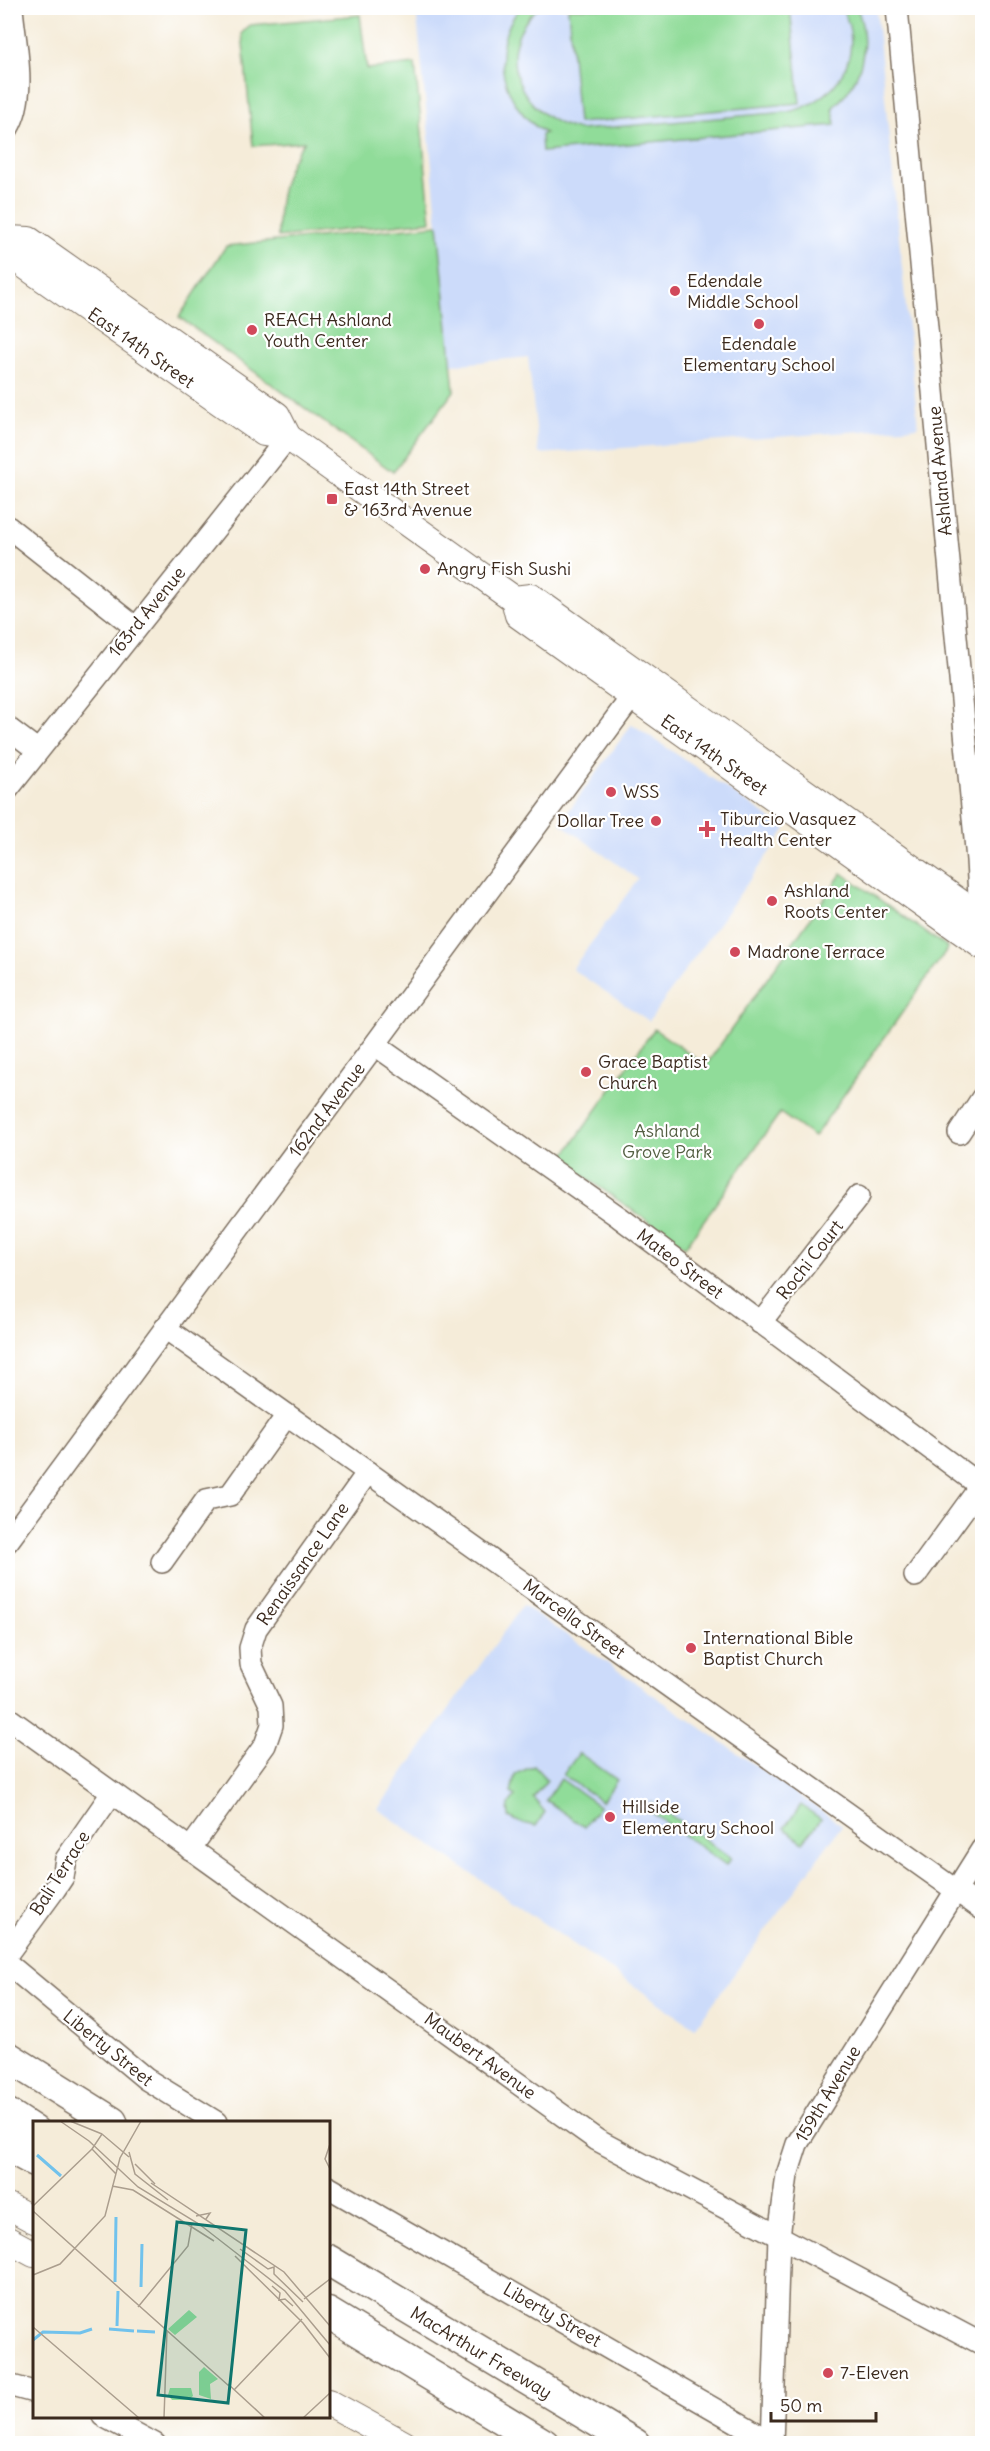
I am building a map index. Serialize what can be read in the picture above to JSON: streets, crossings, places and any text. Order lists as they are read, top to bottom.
{
  "streets": {
    "highway": ["MacArthur Freeway"],
    "main road": ["East 14th Street"],
    "street": [
      "Ashland Avenue",
      "163rd Avenue",
      "162nd Avenue",
      "Rochi Court",
      "Mateo Street",
      "Renaissance Lane",
      "Marcella Street",
      "Bali Terrace",
      "Liberty Street",
      "Maubert Avenue",
      "159th Avenue"
    ]
  },
  "crossings": [
    ["East 14th Street", "Ashland Avenue"],
    ["East 14th Street", "163rd Avenue"],
    ["East 14th Street", "162nd Avenue"],
    ["162nd Avenue", "Mateo Street"],
    ["162nd Avenue", "Marcella Street"],
    ["Rochi Court", "Mateo Street"],
    ["Renaissance Lane", "Marcella Street"],
    ["Renaissance Lane", "Maubert Avenue"],
    ["Marcella Street", "159th Avenue"],
    ["Bali Terrace", "Maubert Avenue"],
    ["Liberty Street", "159th Avenue"],
    ["Maubert Avenue", "159th Avenue"]
  ],
  "parks": ["Ashland Grove Park"],
  "places": {
    "other": [
      "Edendale Middle School",
      "Edendale Elementary School",
      "REACH Ashland Youth Center",
      "Angry Fish Sushi",
      "WSS",
      "Dollar Tree",
      "Ashland Roots Center",
      "Madrone Terrace",
      "Grace Baptist Church",
      "International Bible Baptist Church",
      "Hillside Elementary School",
      "7-Eleven"
    ],
    "transit": ["East 14th Street & 163rd Avenue"],
    "health": ["Tiburcio Vasquez Health Center"]
  },
  "scale_bar": "50 m"
}
